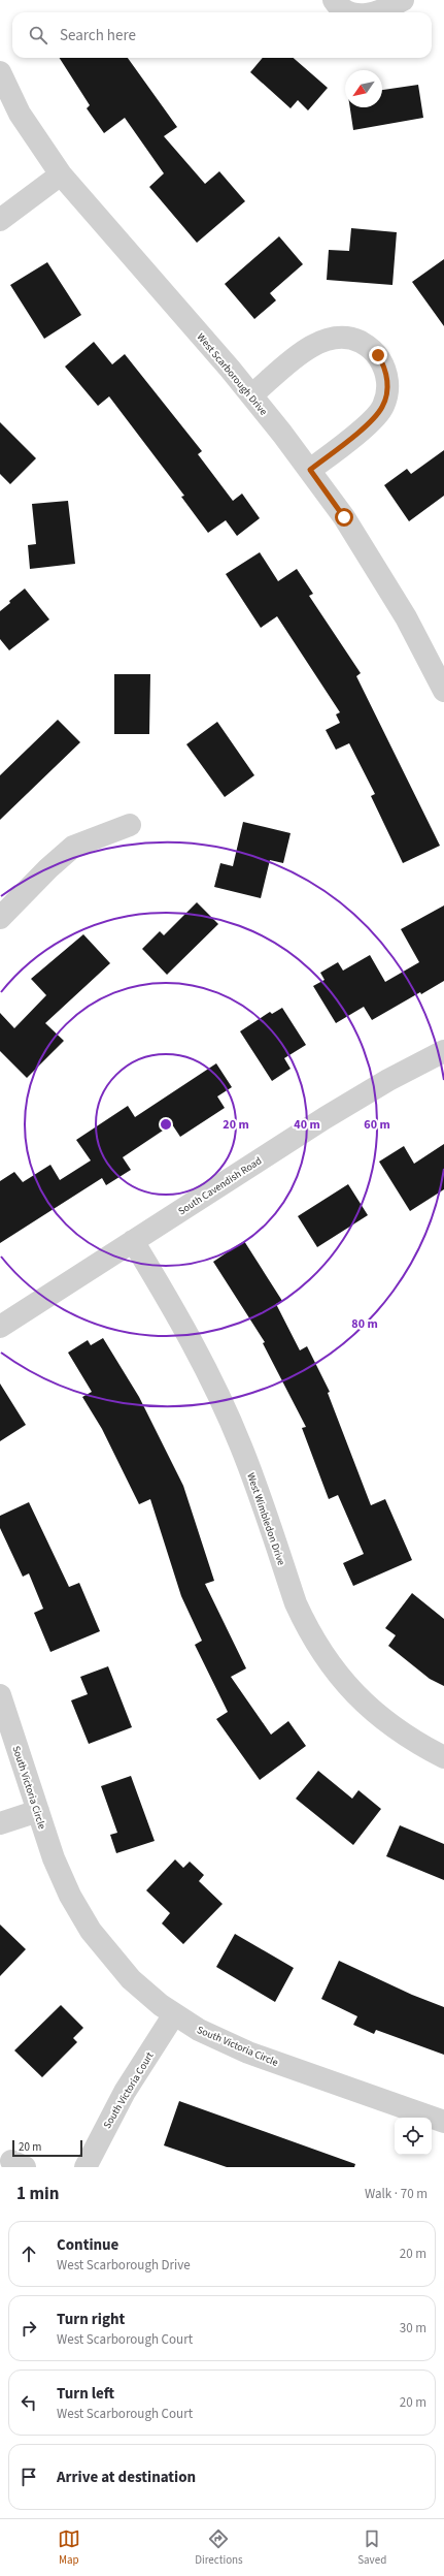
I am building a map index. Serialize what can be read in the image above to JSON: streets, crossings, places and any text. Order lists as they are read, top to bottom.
{
  "streets": {
    "street": [
      "West Scarborough Drive",
      "South Cavendish Road",
      "West Wimbledon Drive",
      "South Victoria Circle",
      "South Victoria Court"
    ]
  },
  "crossings": [
    ["South Cavendish Road", "West Wimbledon Drive"],
    ["South Victoria Circle", "South Victoria Court"]
  ],
  "scale_bar": "20 m",
  "north": "bottom left",
  "page": {
    "search": "Search here",
    "scale": "20 m",
    "heading": ["1 min", "Walk · 70 m"],
    "list": [
      ["Continue", "West Scarborough Drive", "20 m"],
      ["Turn right", "West Scarborough Court", "30 m"],
      ["Turn left", "West Scarborough Court", "20 m"],
      "Arrive at destination"
    ],
    "nav": ["Map", "Directions", "Saved"]
  },
  "rings": [
    "20 m",
    "40 m",
    "60 m",
    "80 m"
  ]
}
